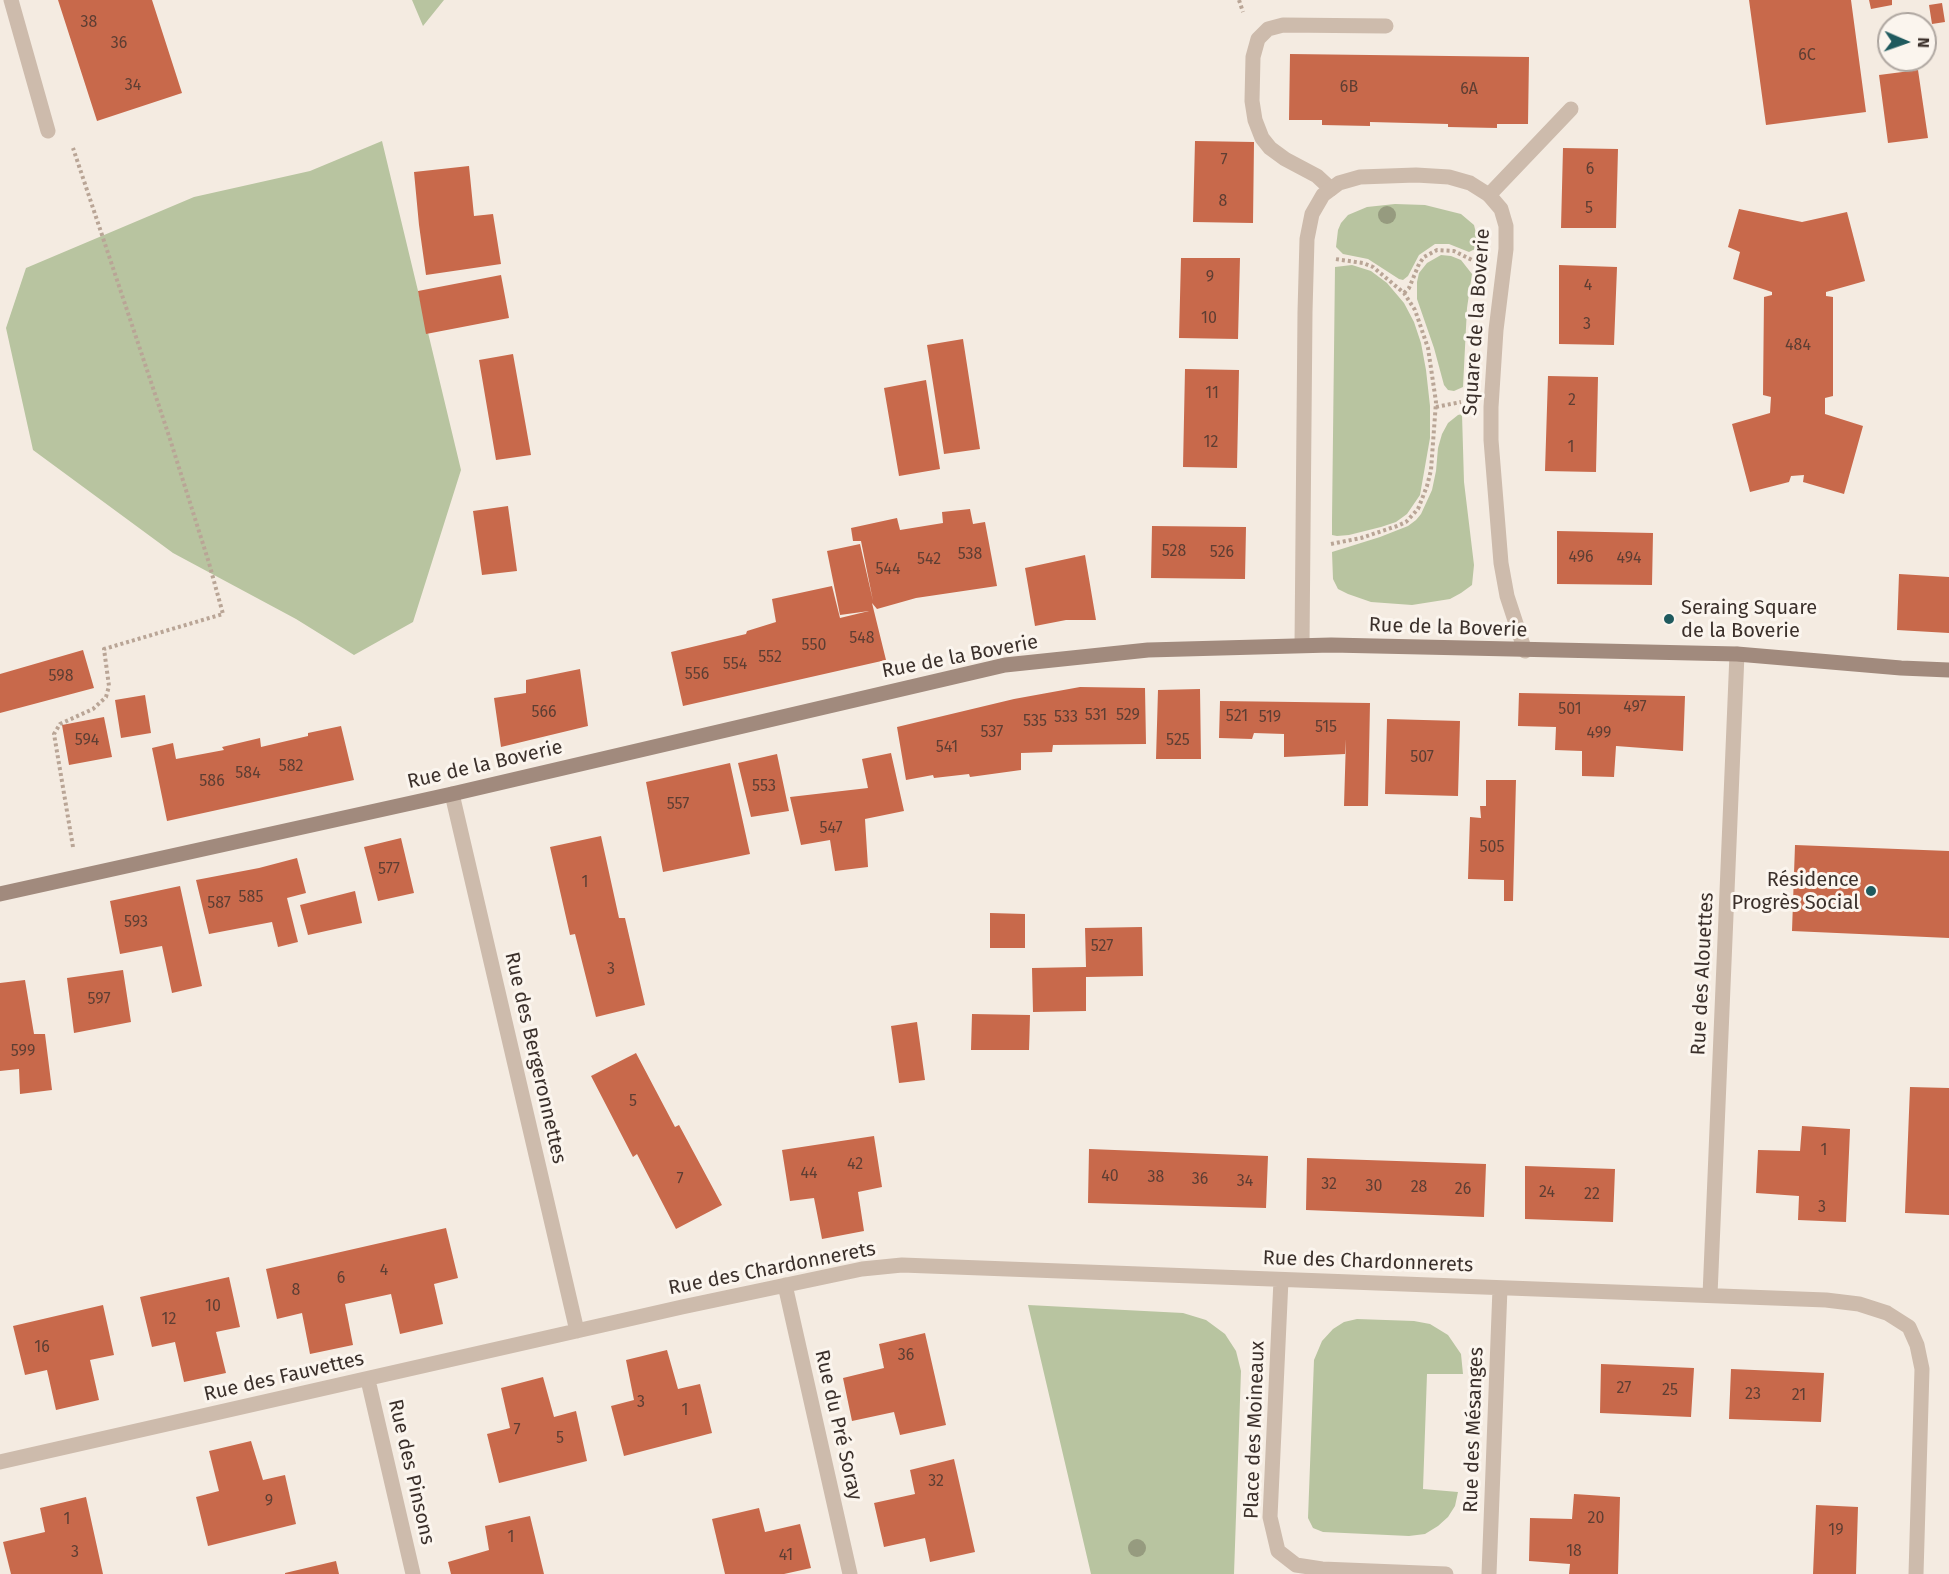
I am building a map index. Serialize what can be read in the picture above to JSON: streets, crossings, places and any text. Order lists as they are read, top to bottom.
{
  "streets": {
    "street": [
      "Square de la Boverie",
      "Rue de la Boverie",
      "Rue des Alouettes",
      "Rue des Bergeronnettes",
      "Rue des Chardonnerets",
      "Rue des Fauvettes",
      "Rue du Pré Soray",
      "Place des Moineaux",
      "Rue des Mésanges",
      "Rue des Pinsons"
    ]
  },
  "crossings": [
    ["Square de la Boverie", "Rue de la Boverie"],
    ["Rue de la Boverie", "Rue des Alouettes"],
    ["Rue de la Boverie", "Rue des Bergeronnettes"],
    ["Rue des Alouettes", "Rue des Chardonnerets"],
    ["Rue des Bergeronnettes", "Rue des Chardonnerets"],
    ["Rue des Bergeronnettes", "Rue des Fauvettes"],
    ["Rue des Chardonnerets", "Rue des Fauvettes"],
    ["Rue des Chardonnerets", "Rue du Pré Soray"],
    ["Rue des Chardonnerets", "Place des Moineaux"],
    ["Rue des Chardonnerets", "Rue des Mésanges"],
    ["Rue des Fauvettes", "Rue des Pinsons"]
  ],
  "places": ["Seraing Square de la Boverie", "Résidence Progrès Social"],
  "house_numbers": [
    "38",
    "36",
    "6C",
    "34",
    "6B",
    "6A",
    "7",
    "6",
    "8",
    "5",
    "9",
    "4",
    "10",
    "3",
    "484",
    "11",
    "2",
    "12",
    "1",
    "528",
    "526",
    "538",
    "496",
    "494",
    "542",
    "544",
    "548",
    "550",
    "552",
    "554",
    "556",
    "598",
    "497",
    "501",
    "566",
    "531",
    "529",
    "521",
    "533",
    "519",
    "535",
    "515",
    "537",
    "499",
    "594",
    "525",
    "541",
    "507",
    "582",
    "584",
    "586",
    "553",
    "557",
    "547",
    "505",
    "577",
    "1",
    "585",
    "587",
    "593",
    "527",
    "3",
    "597",
    "599",
    "5",
    "1",
    "42",
    "44",
    "40",
    "38",
    "7",
    "36",
    "34",
    "32",
    "30",
    "28",
    "26",
    "24",
    "22",
    "3",
    "4",
    "6",
    "8",
    "10",
    "12",
    "16",
    "36",
    "27",
    "25",
    "23",
    "21",
    "3",
    "1",
    "7",
    "5",
    "32",
    "9",
    "20",
    "1",
    "19",
    "1",
    "18",
    "3",
    "41"
  ],
  "north": "right"
}
